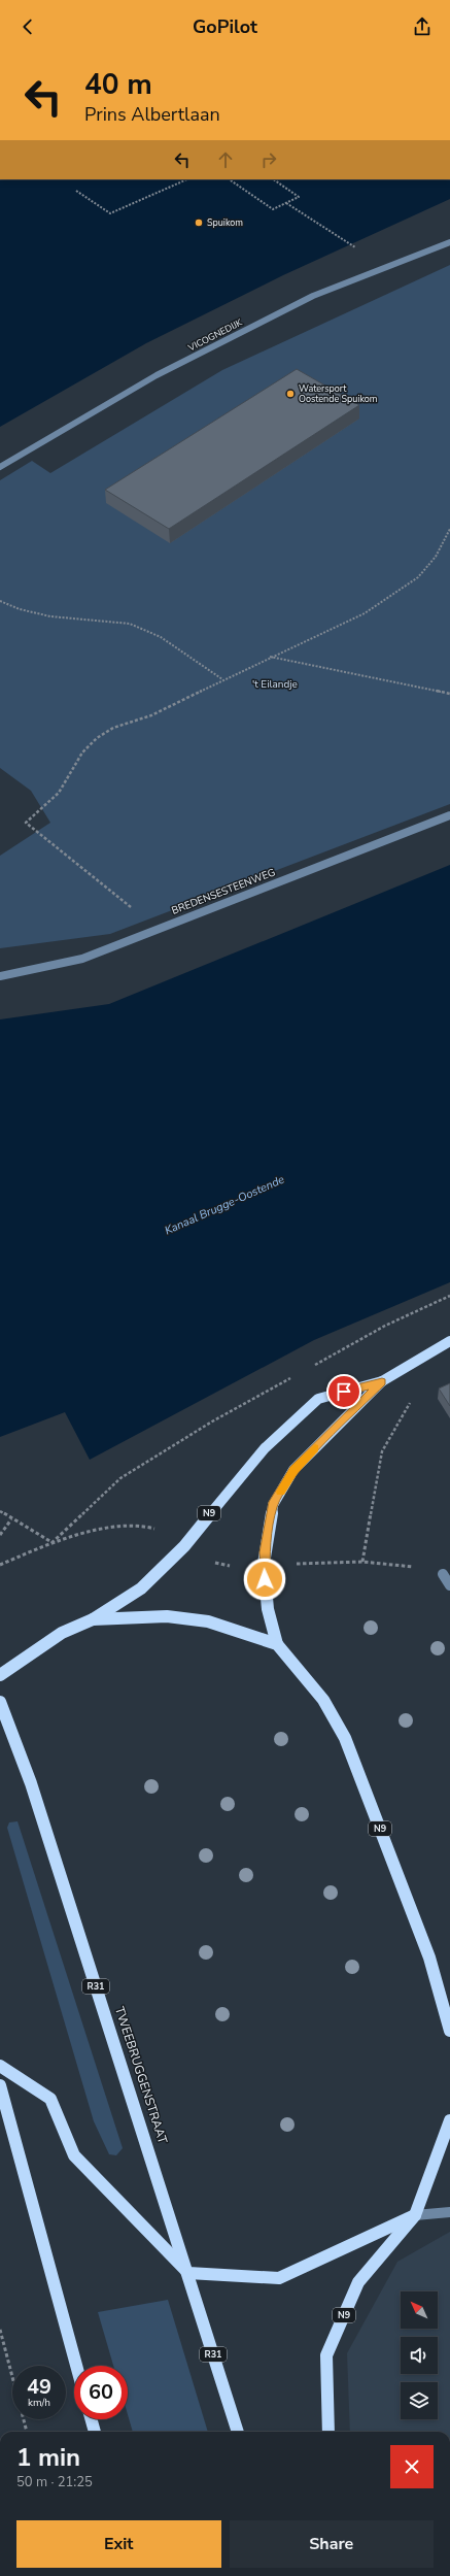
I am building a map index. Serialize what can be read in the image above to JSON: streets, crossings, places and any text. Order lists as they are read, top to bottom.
{
  "streets": {
    "main road": ["N9", "R31", "TWEEBRUGGENSTRAAT"],
    "street": ["VICOGNEDIJK", "BREDENSESTEENWEG"]
  },
  "water": ["Kanaal Brugge-Oostende"],
  "parks": ["'t Eilandje"],
  "places": ["Spuikom", "Watersport Oostende Spuikom"],
  "north": "top left",
  "page": {
    "header": "GoPilot",
    "turn": ["40 m", "Prins Albertlaan"],
    "speed": "49 km/h",
    "limit": "60",
    "heading": ["1 min", "50 m · 21:25"],
    "buttons": ["Exit", "Share"]
  }
}
